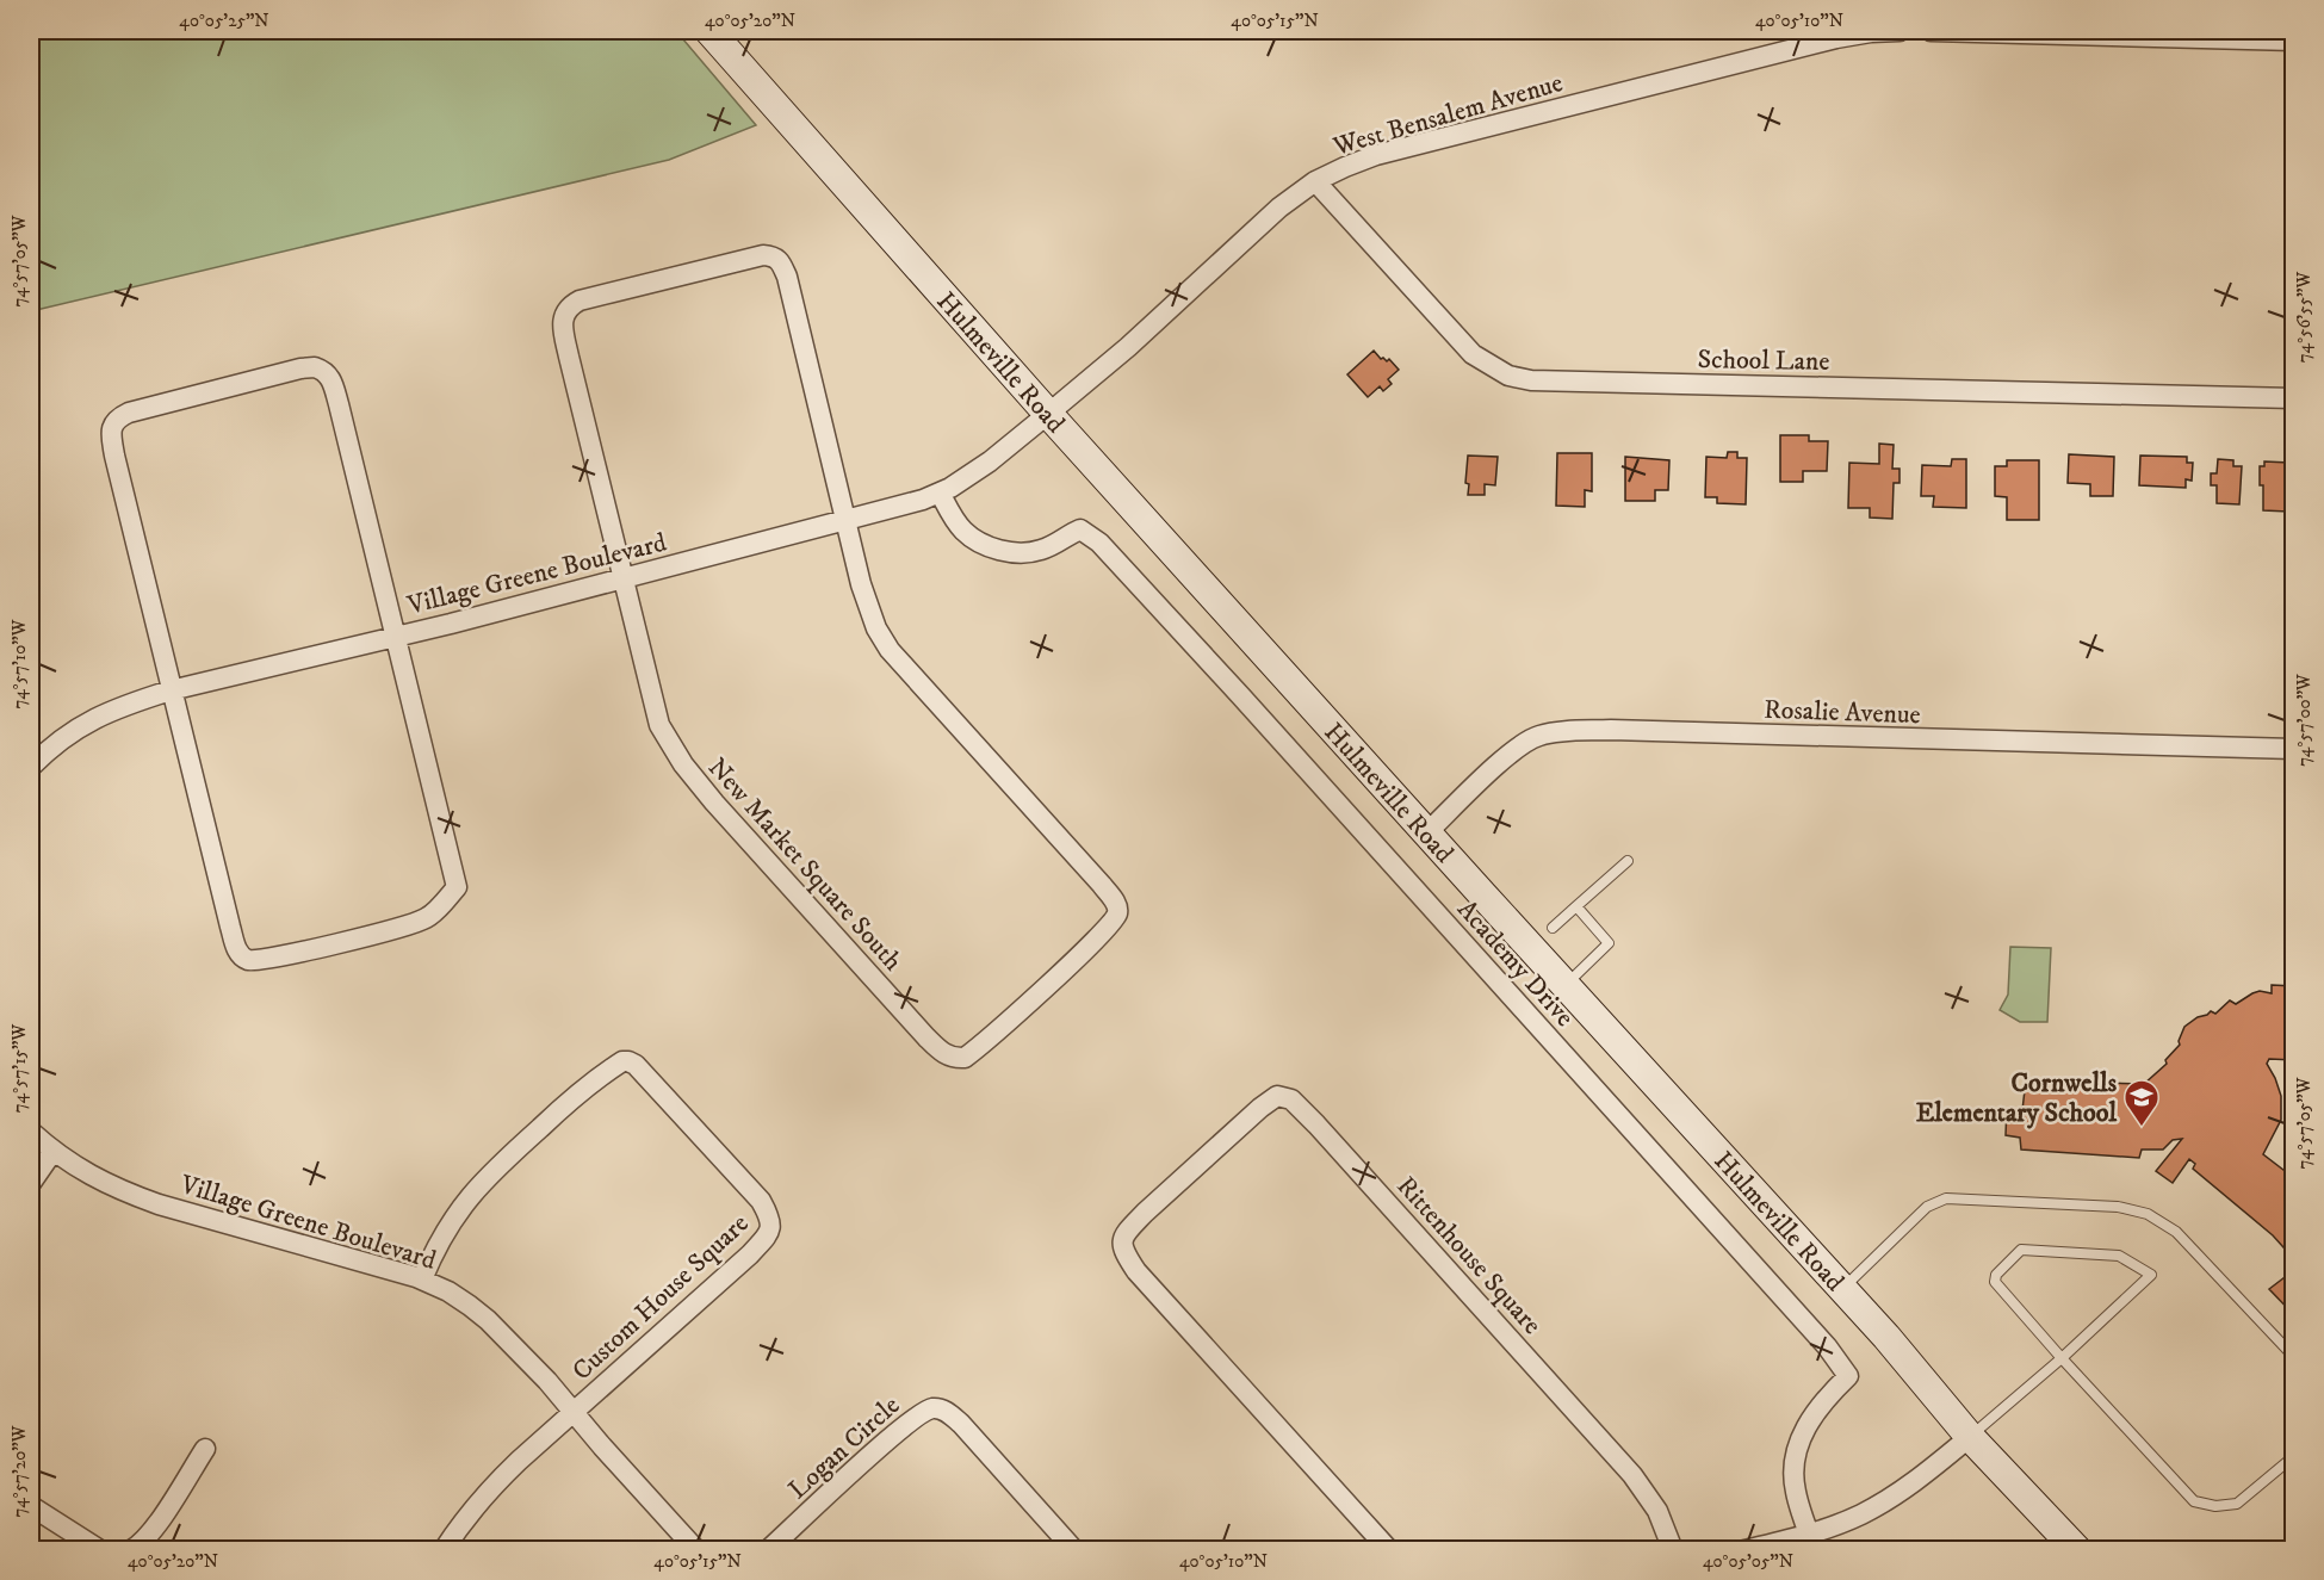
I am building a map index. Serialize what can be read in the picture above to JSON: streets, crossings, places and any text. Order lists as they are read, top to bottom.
{
  "streets": {
    "main road": ["Hulmeville Road"],
    "street": [
      "West Bensalem Avenue",
      "School Lane",
      "Village Greene Boulevard",
      "Rosalie Avenue",
      "New Market Square South",
      "Academy Drive",
      "Rittenhouse Square",
      "Custom House Square",
      "Logan Circle"
    ]
  },
  "crossings": [
    ["West Bensalem Avenue", "School Lane"],
    ["West Bensalem Avenue", "Hulmeville Road"],
    ["West Bensalem Avenue", "Village Greene Boulevard"],
    ["Hulmeville Road", "Village Greene Boulevard"],
    ["Hulmeville Road", "Rosalie Avenue"],
    ["Village Greene Boulevard", "New Market Square South"],
    ["Village Greene Boulevard", "Academy Drive"],
    ["Village Greene Boulevard", "Custom House Square"]
  ],
  "places": {
    "school or university": ["Cornwells Elementary School"]
  },
  "coordinates": [
    "40°05'25\"N",
    "40°05'20\"N",
    "40°05'15\"N",
    "40°05'10\"N",
    "74°57'05\"W",
    "74°56'55\"W",
    "74°57'10\"W",
    "74°57'00\"W",
    "74°57'15\"W",
    "74°57'20\"W",
    "40°05'05\"N"
  ]
}
